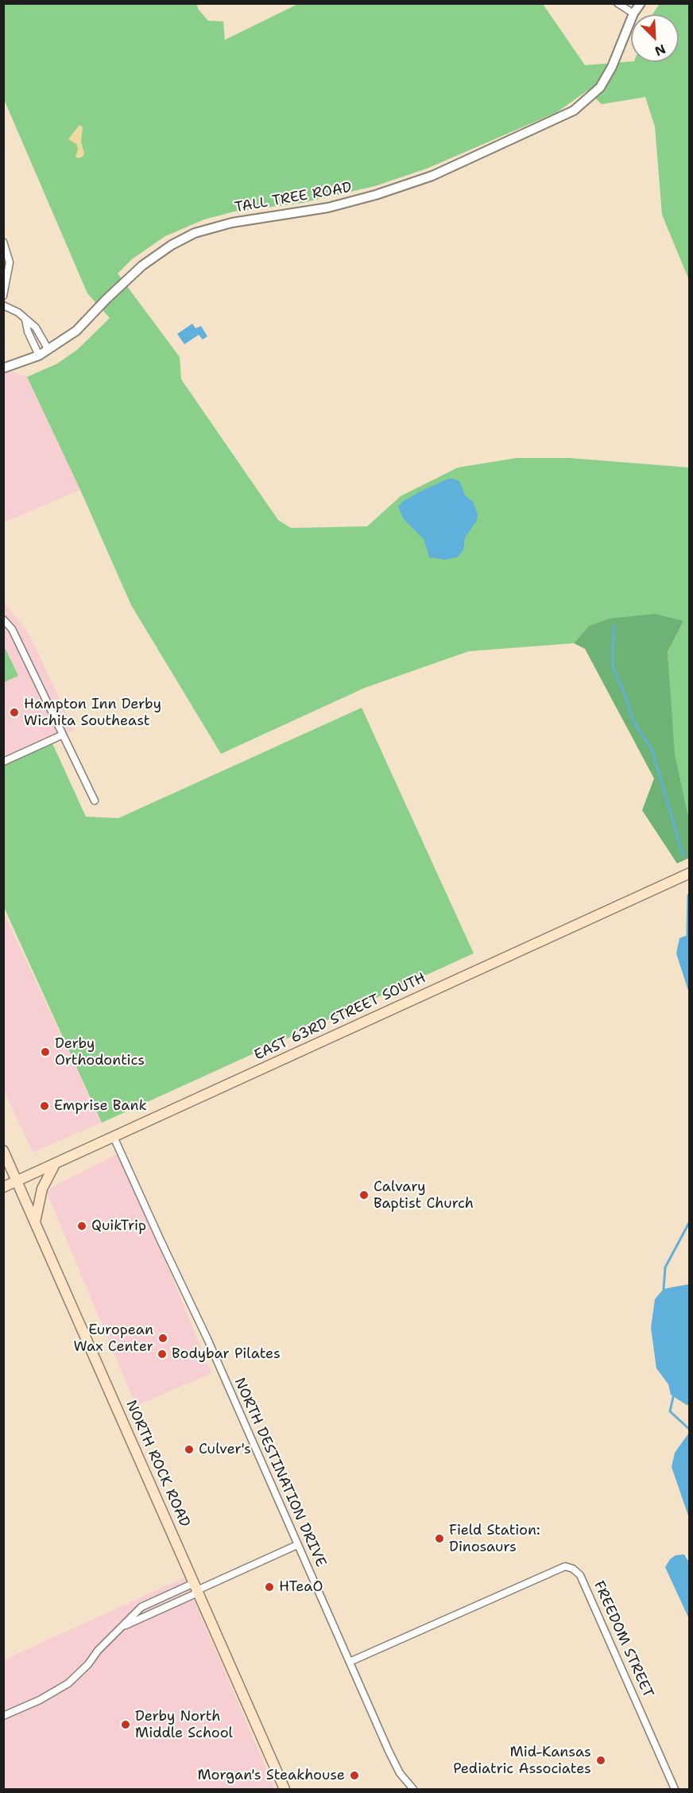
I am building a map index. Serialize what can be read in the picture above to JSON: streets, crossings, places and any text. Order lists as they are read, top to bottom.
{
  "streets": {
    "main road": ["EAST 63RD STREET SOUTH", "NORTH ROCK ROAD"],
    "street": ["TALL TREE ROAD", "NORTH DESTINATION DRIVE", "FREEDOM STREET"]
  },
  "crossings": [
    ["EAST 63RD STREET SOUTH", "NORTH ROCK ROAD"],
    ["EAST 63RD STREET SOUTH", "NORTH DESTINATION DRIVE"],
    ["NORTH DESTINATION DRIVE", "FREEDOM STREET"]
  ],
  "places": [
    "Hampton Inn Derby Wichita Southeast",
    "Derby Orthodontics",
    "Emprise Bank",
    "Calvary Baptist Church",
    "QuikTrip",
    "European Wax Center",
    "Bodybar Pilates",
    "Culver's",
    "Field Station: Dinosaurs",
    "HTeaO",
    "Derby North Middle School",
    "Mid-Kansas Pediatric Associates",
    "Morgan's Steakhouse"
  ],
  "north": "bottom right"
}
